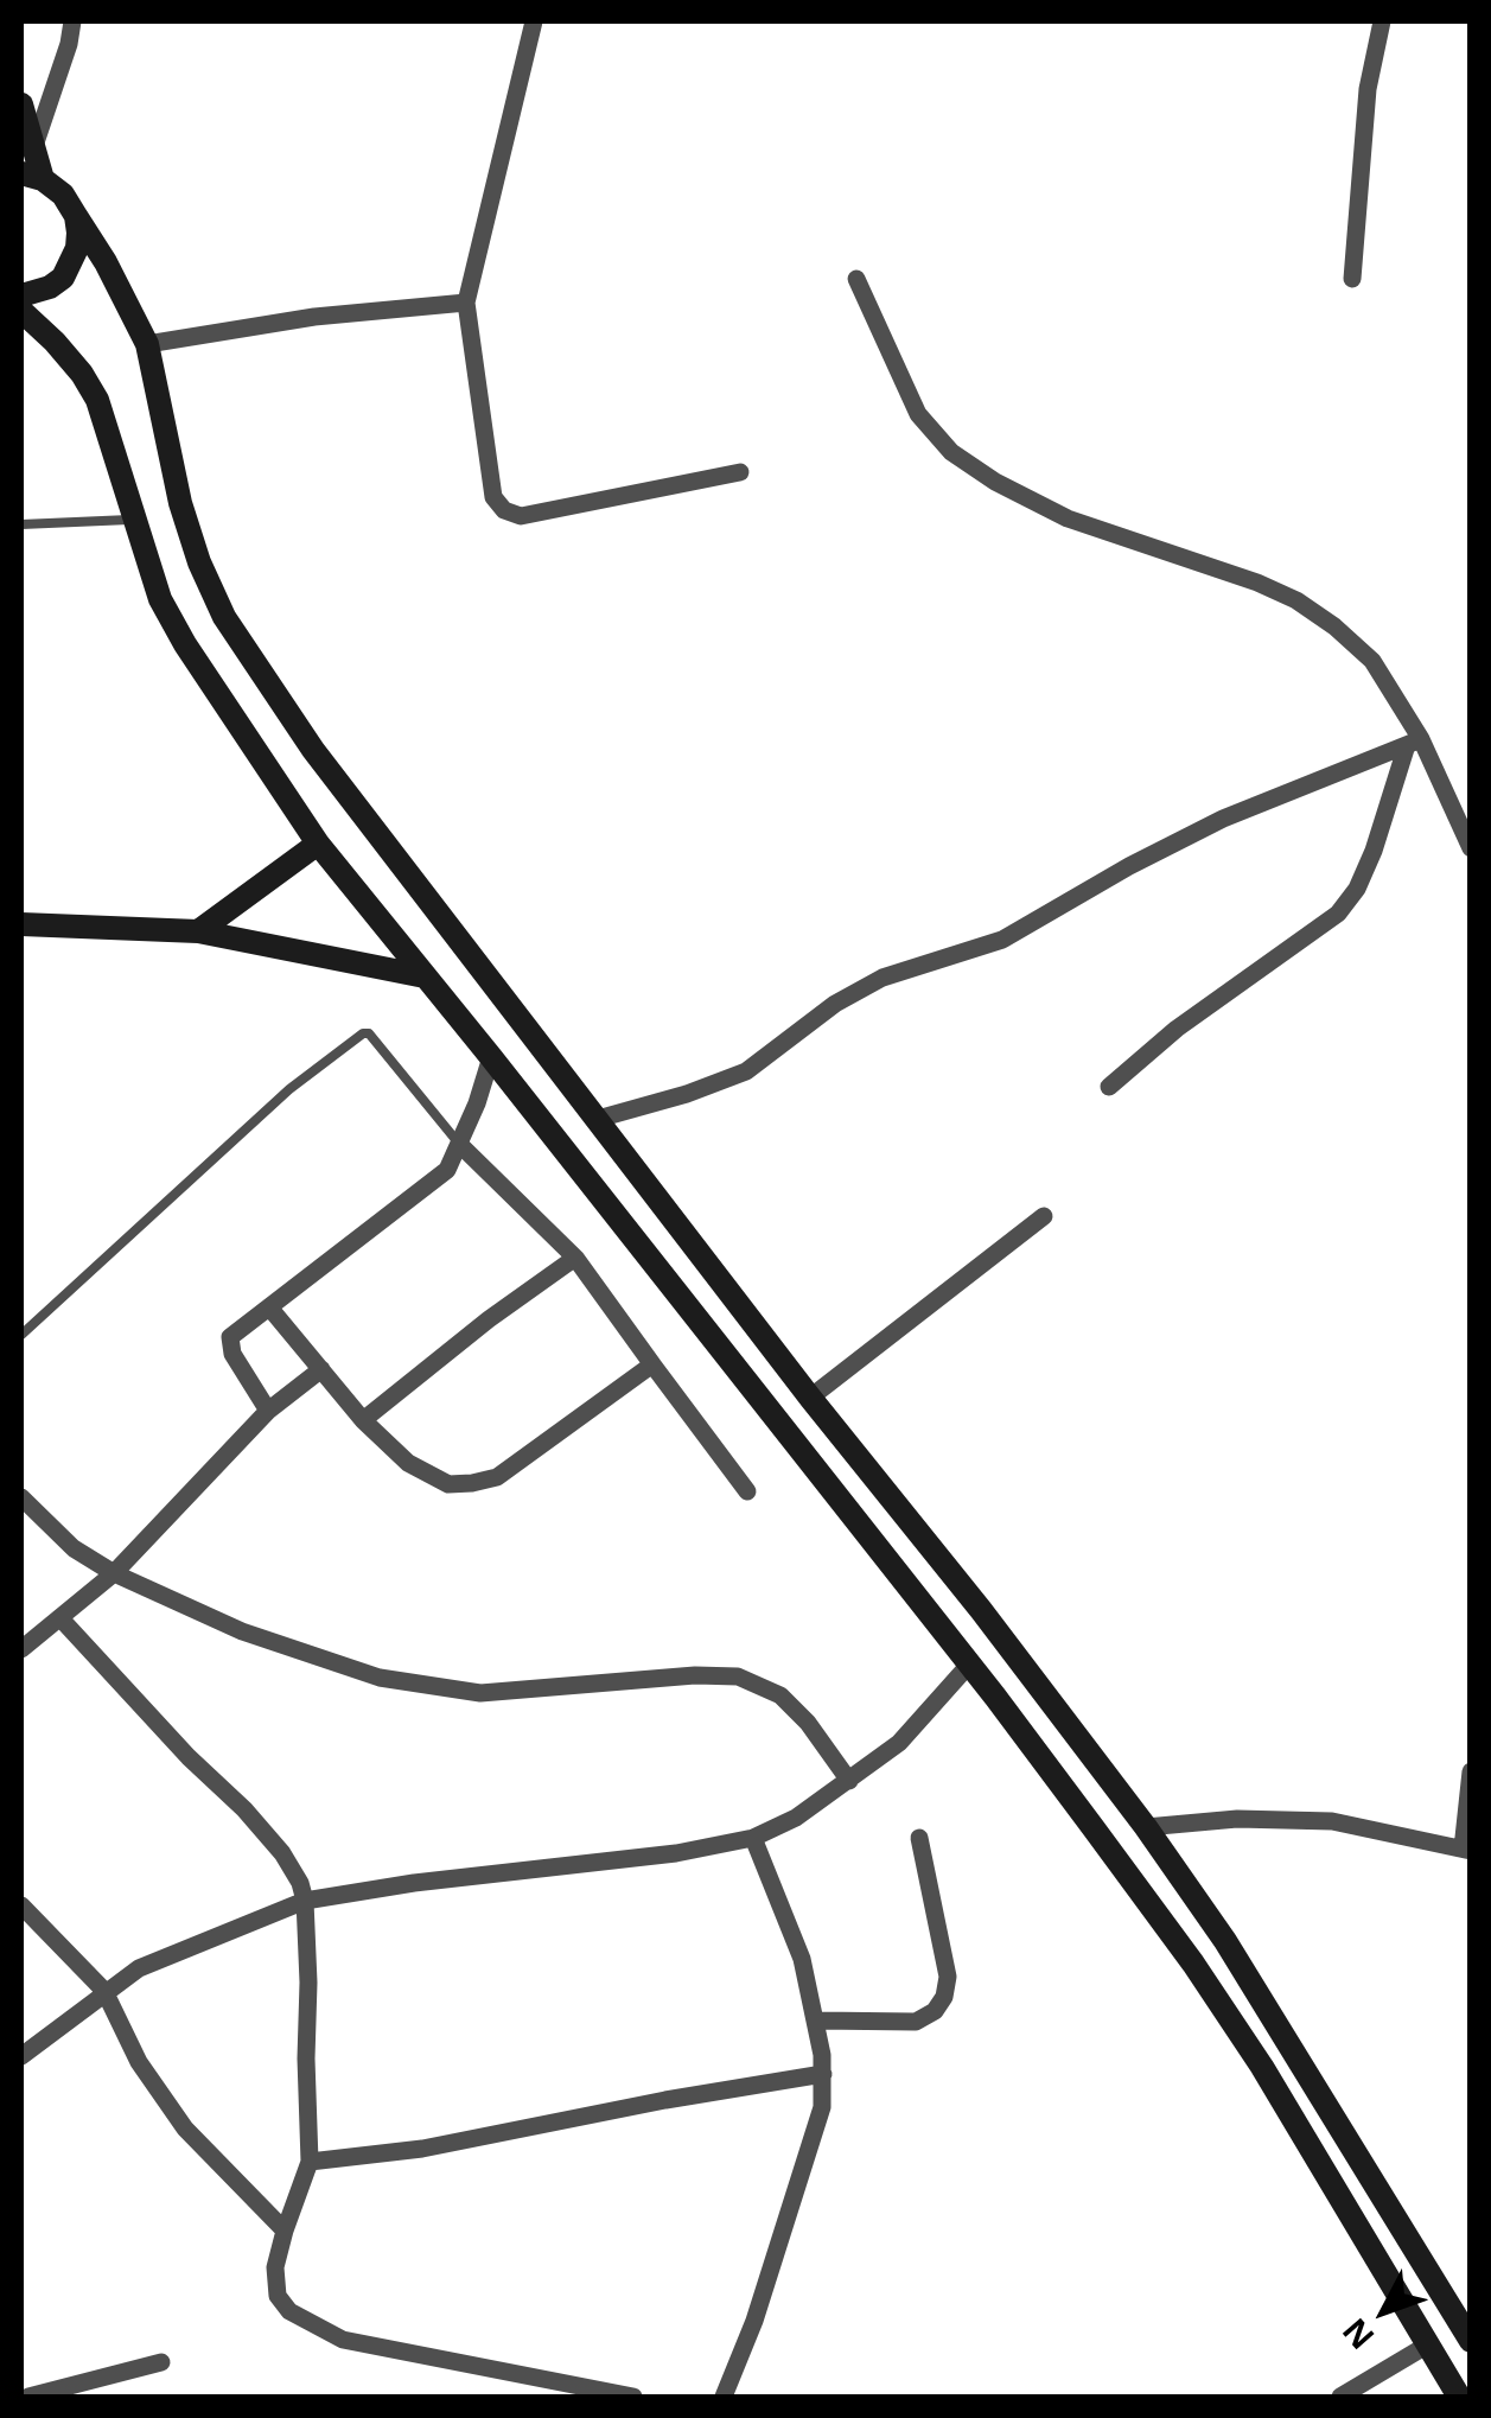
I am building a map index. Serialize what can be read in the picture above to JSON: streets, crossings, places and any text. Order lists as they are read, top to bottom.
{
  "north": "bottom left"
}
